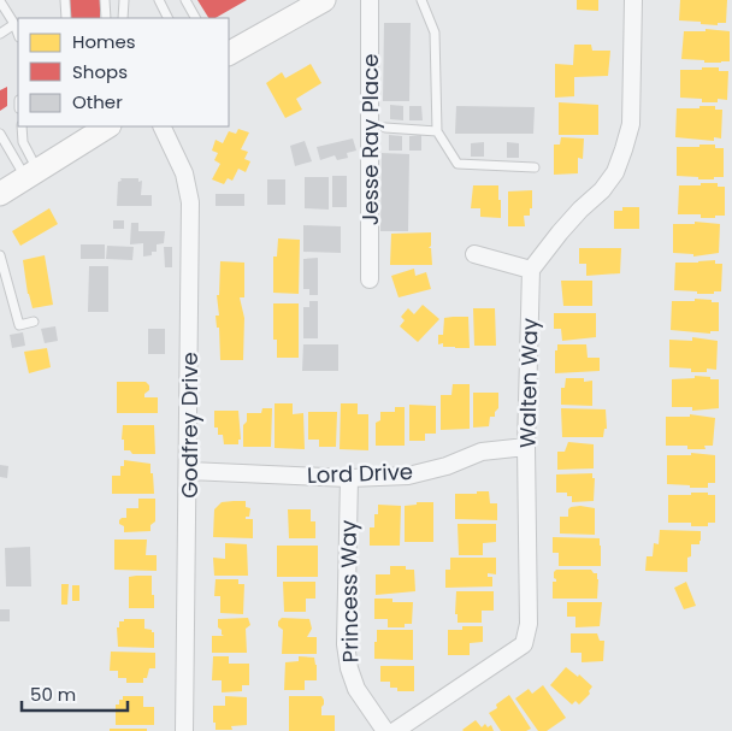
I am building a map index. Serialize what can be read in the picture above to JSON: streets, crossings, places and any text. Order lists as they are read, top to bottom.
{
  "streets": {
    "street": [
      "Jesse Ray Place",
      "Walten Way",
      "Godfrey Drive",
      "Lord Drive",
      "Princess Way"
    ]
  },
  "crossings": [
    ["Walten Way", "Lord Drive"],
    ["Godfrey Drive", "Lord Drive"],
    ["Lord Drive", "Princess Way"]
  ],
  "legend": ["Homes", "Shops", "Other"],
  "scale_bar": "50 m"
}
